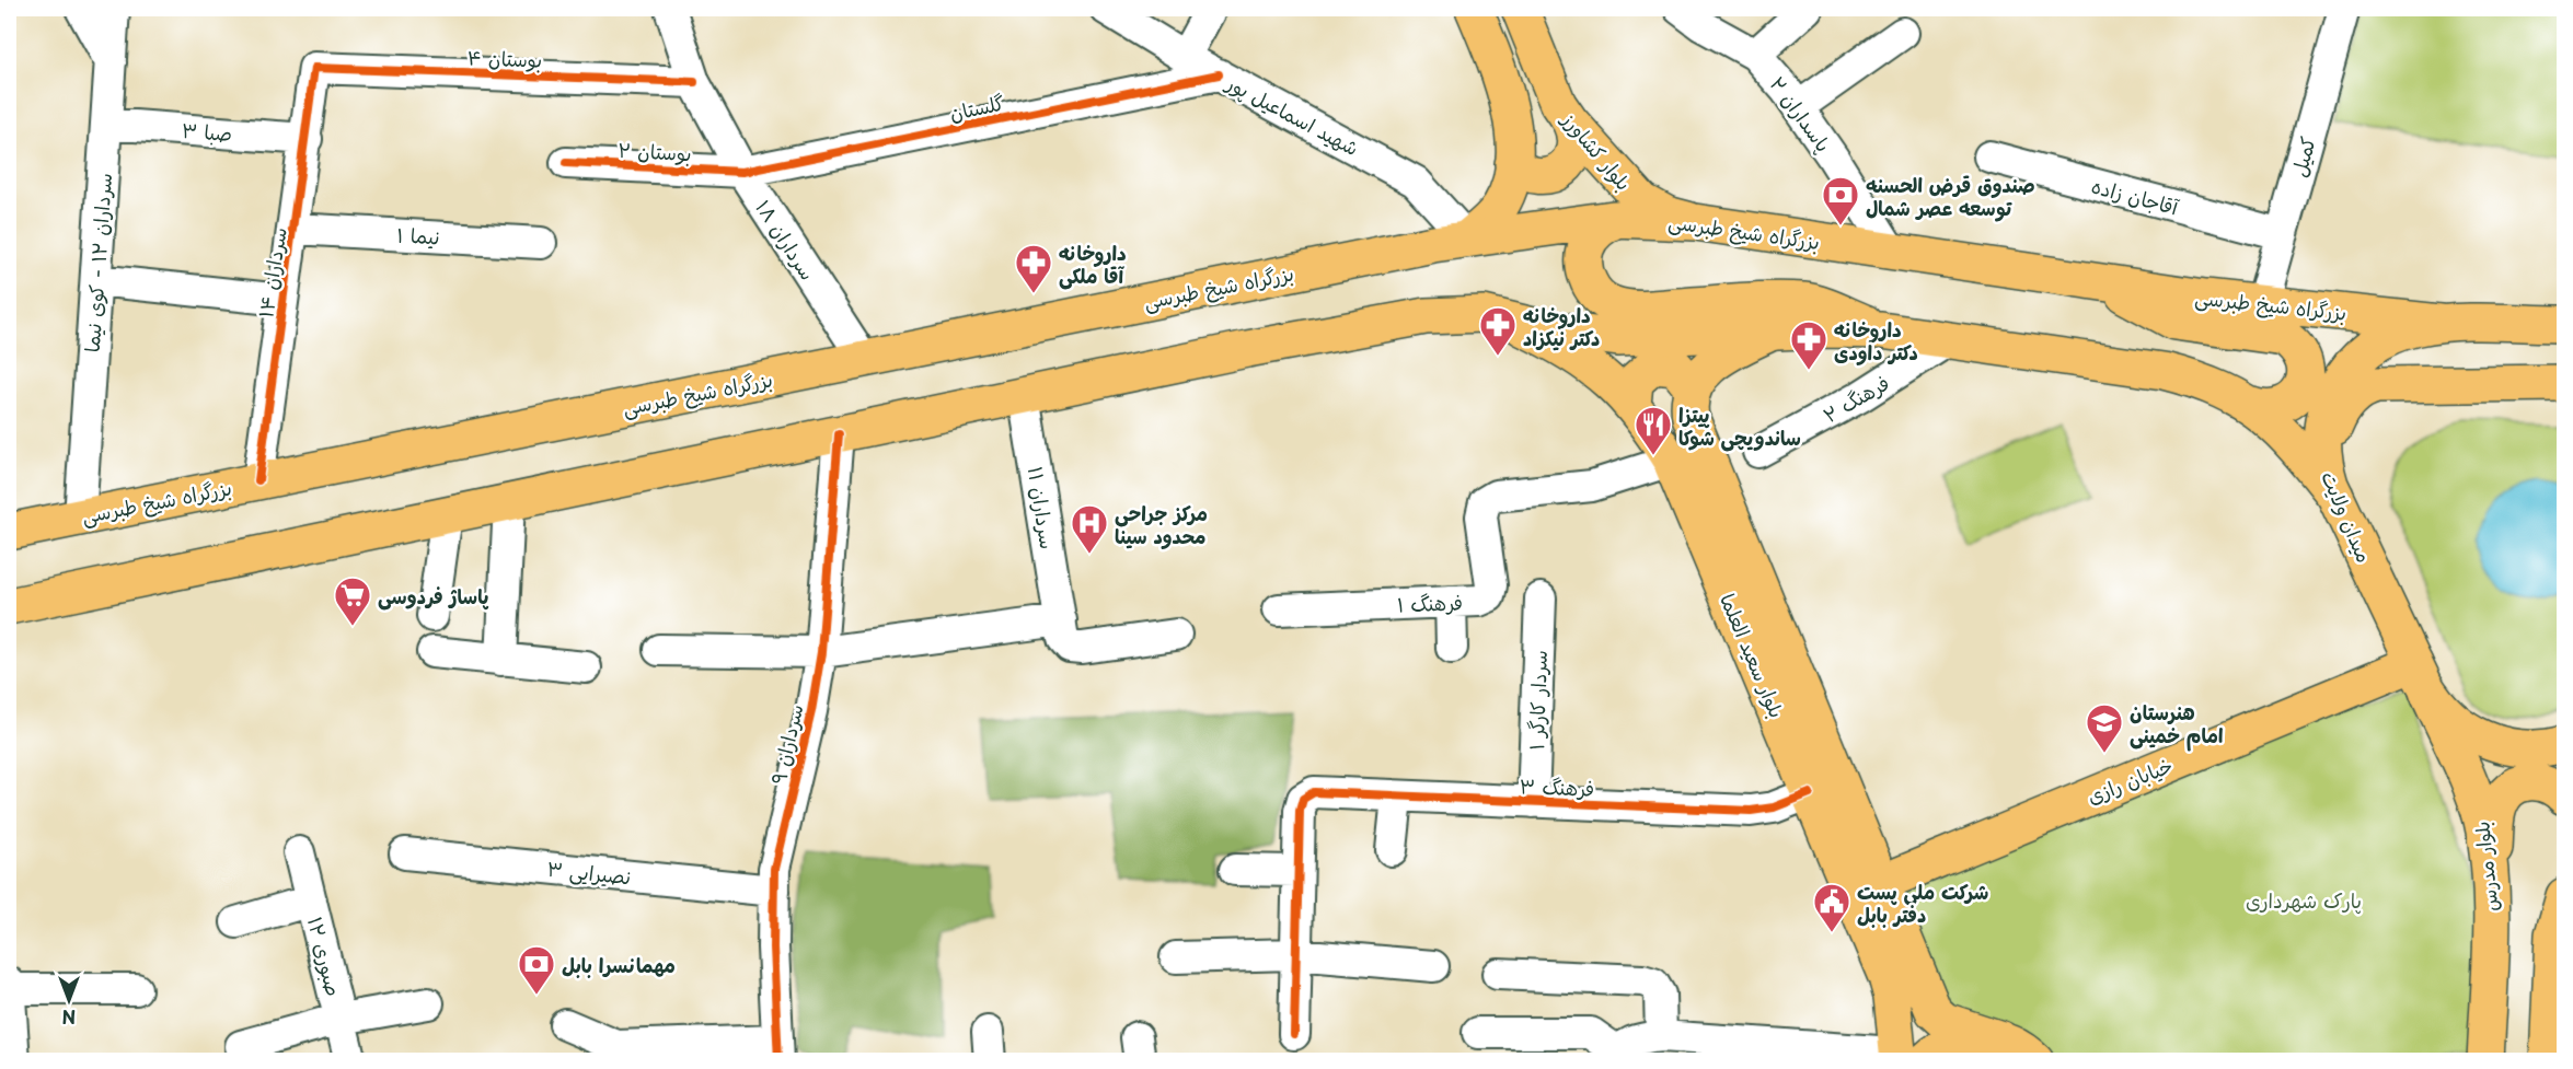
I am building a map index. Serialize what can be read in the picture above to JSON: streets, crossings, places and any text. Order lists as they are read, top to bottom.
{
  "streets": {
    "main road": [
      "بلوار کشاورز",
      "بزرگراه شیخ طبرسی",
      "میدان ولایت",
      "بلوار سعید العلما",
      "خیابان رازی",
      "بلوار مدرس"
    ],
    "street": [
      "بوستان ۴",
      "گلستان",
      "پاسداران ۲",
      "شهید اسماعیل پور",
      "صبا ۳",
      "بوستان ۲",
      "کمیل",
      "آقاجان زاده",
      "نیما ۱",
      "سرداران ۱۸",
      "سرداران ۱۲ - کوی نیما",
      "سرداران ۱۴",
      "فرهنگ ۲",
      "سرداران ۱۱",
      "فرهنگ ۱",
      "سردار کارگر ۱",
      "سرداران ۹",
      "فرهنگ ۳",
      "نصیرایی ۳",
      "صبوری ۱۲"
    ]
  },
  "crossings": [
    ["بوستان ۴", "سرداران ۱۸"],
    ["بوستان ۴", "سرداران ۱۴"],
    ["گلستان", "شهید اسماعیل پور"],
    ["گلستان", "بوستان ۲"],
    ["گلستان", "سرداران ۱۸"],
    ["پاسداران ۲", "بزرگراه شیخ طبرسی"],
    ["شهید اسماعیل پور", "بزرگراه شیخ طبرسی"],
    ["صبا ۳", "سرداران ۱۲ - کوی نیما"],
    ["صبا ۳", "سرداران ۱۴"],
    ["بوستان ۲", "سرداران ۱۸"],
    ["بلوار کشاورز", "بزرگراه شیخ طبرسی"],
    ["کمیل", "آقاجان زاده"],
    ["کمیل", "بزرگراه شیخ طبرسی"],
    ["بزرگراه شیخ طبرسی", "سرداران ۱۸"],
    ["بزرگراه شیخ طبرسی", "سرداران ۱۲ - کوی نیما"],
    ["بزرگراه شیخ طبرسی", "سرداران ۱۴"],
    ["بزرگراه شیخ طبرسی", "میدان ولایت"],
    ["نیما ۱", "سرداران ۱۴"],
    ["میدان ولایت", "خیابان رازی"],
    ["میدان ولایت", "بلوار مدرس"],
    ["فرهنگ ۱", "بلوار سعید العلما"],
    ["بلوار سعید العلما", "خیابان رازی"],
    ["بلوار سعید العلما", "فرهنگ ۳"],
    ["سردار کارگر ۱", "فرهنگ ۳"],
    ["سرداران ۹", "نصیرایی ۳"],
    ["خیابان رازی", "بلوار مدرس"]
  ],
  "parks": ["پارک شهرداری"],
  "places": {
    "bank": ["صندوق قرض الحسنه توسعه عصر شمال", "مهمانسرا بابل"],
    "pharmacy": ["داروخانه آقا ملکی", "داروخانه دکتر نیکزاد", "داروخانه دکتر داودی"],
    "restaurant": ["پیتزا ساندویچی شوکا"],
    "hospital": ["مرکز جراحی محدود سینا"],
    "supermarket": ["پاساژ فردوسی"],
    "school or university": ["هنرستان امام خمینی"],
    "public building": ["شرکت ملی پست دفتر بابل"]
  },
  "north": "bottom"
}
